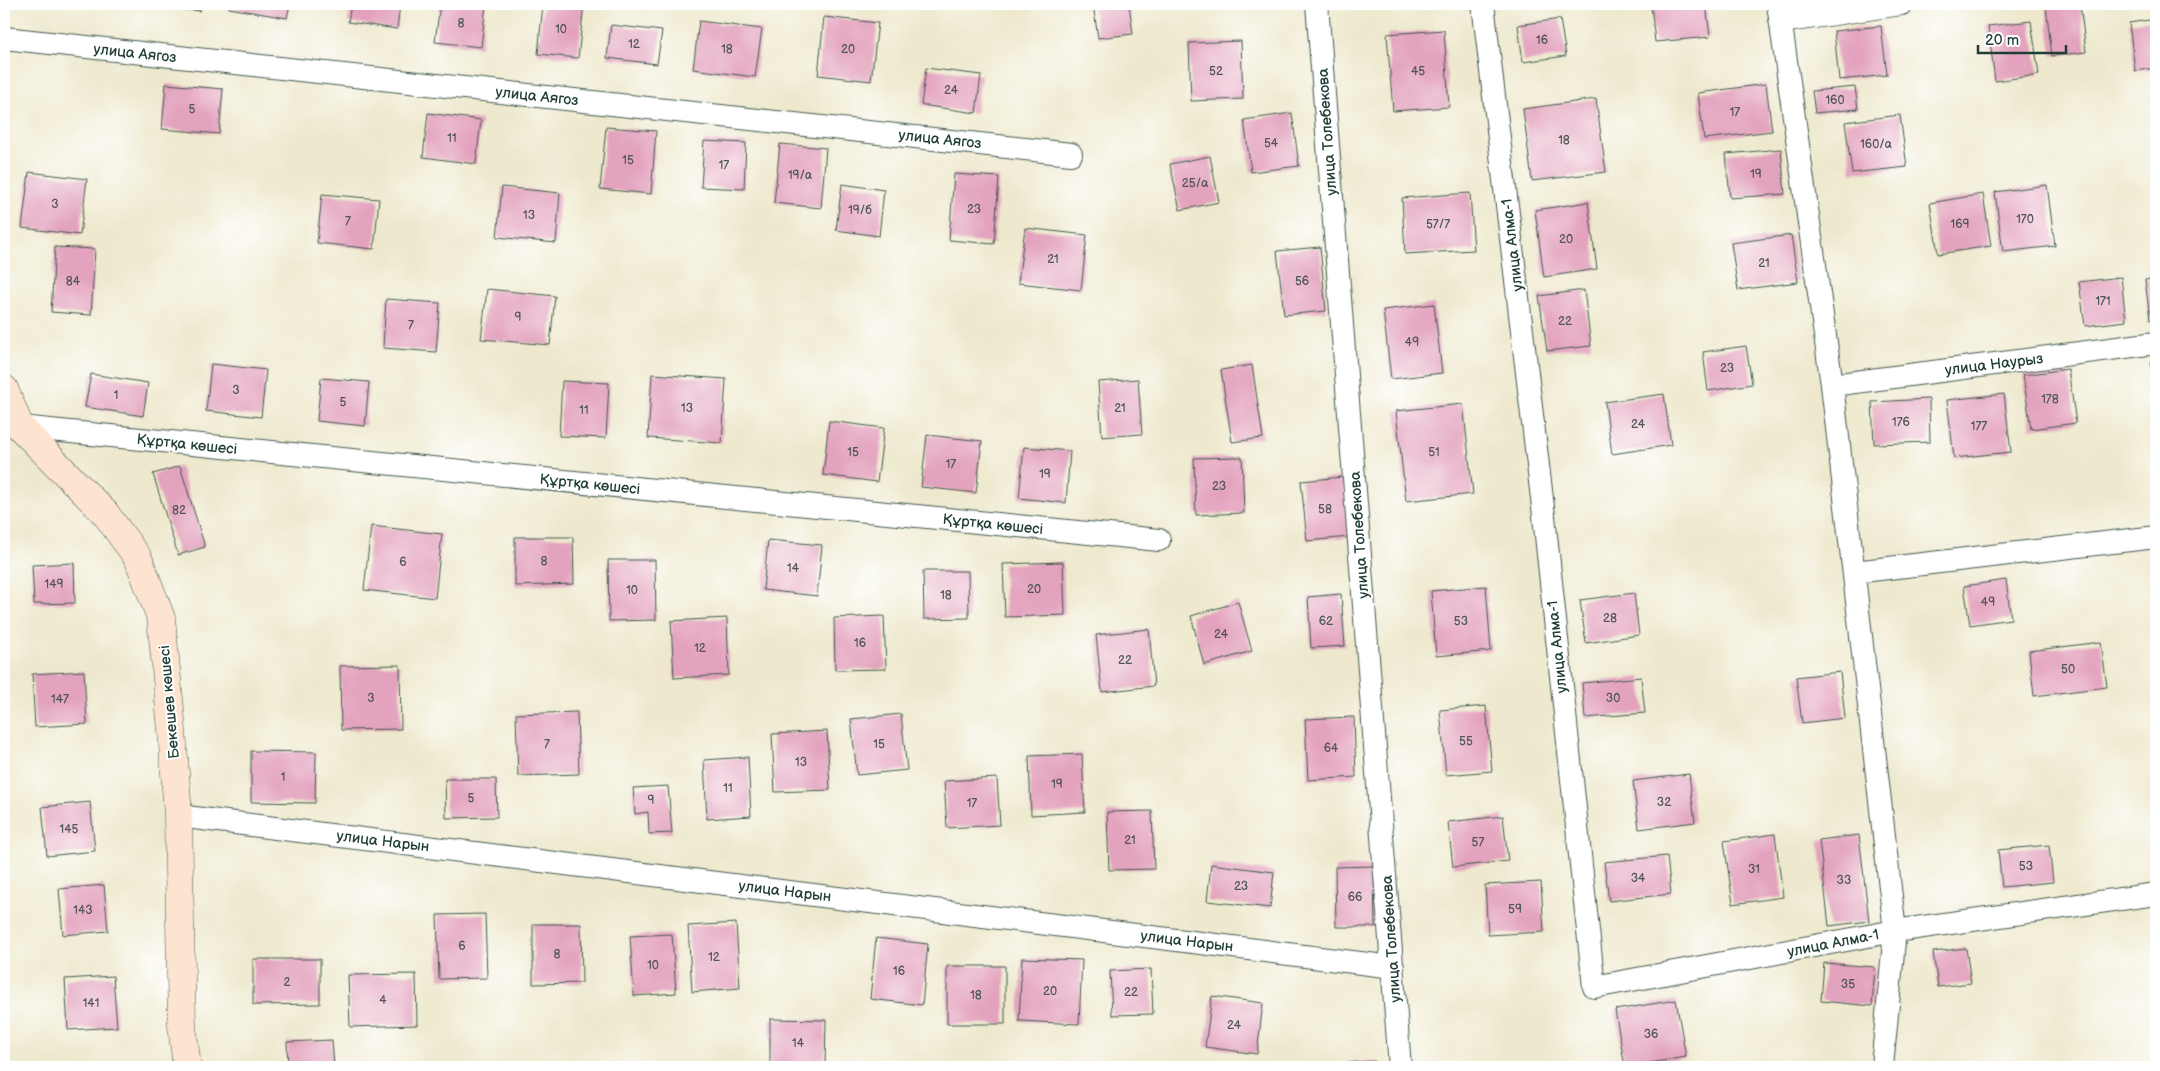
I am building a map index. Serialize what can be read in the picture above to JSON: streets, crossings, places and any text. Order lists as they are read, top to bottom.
{
  "streets": {
    "main road": ["Бекешев көшесі"],
    "street": [
      "улица Аягоз",
      "улица Толебекова",
      "улица Алма-1",
      "улица Наурыз",
      "Құртқа көшесі",
      "улица Нарын"
    ]
  },
  "crossings": [
    ["улица Толебекова", "улица Нарын"],
    ["улица Алма-1", "улица Наурыз"],
    ["Құртқа көшесі", "Бекешев көшесі"],
    ["Бекешев көшесі", "улица Нарын"]
  ],
  "house_numbers": [
    "8",
    "10",
    "16",
    "12",
    "18",
    "20",
    "52",
    "45",
    "24",
    "160",
    "5",
    "17",
    "11",
    "18",
    "54",
    "160/а",
    "15",
    "17",
    "19",
    "19/а",
    "25/а",
    "3",
    "23",
    "19/б",
    "13",
    "170",
    "7",
    "57/7",
    "169",
    "20",
    "21",
    "21",
    "84",
    "56",
    "171",
    "9",
    "22",
    "7",
    "49",
    "23",
    "3",
    "1",
    "178",
    "5",
    "13",
    "21",
    "11",
    "176",
    "24",
    "177",
    "15",
    "51",
    "17",
    "19",
    "23",
    "58",
    "82",
    "8",
    "6",
    "14",
    "149",
    "20",
    "10",
    "18",
    "49",
    "28",
    "62",
    "53",
    "24",
    "16",
    "12",
    "22",
    "50",
    "3",
    "30",
    "147",
    "55",
    "7",
    "15",
    "64",
    "13",
    "1",
    "19",
    "11",
    "5",
    "9",
    "32",
    "17",
    "145",
    "21",
    "57",
    "53",
    "31",
    "34",
    "33",
    "23",
    "66",
    "59",
    "143",
    "6",
    "8",
    "12",
    "10",
    "16",
    "2",
    "35",
    "20",
    "22",
    "18",
    "4",
    "141",
    "24",
    "36",
    "14"
  ],
  "scale_bar": "20 m"
}
